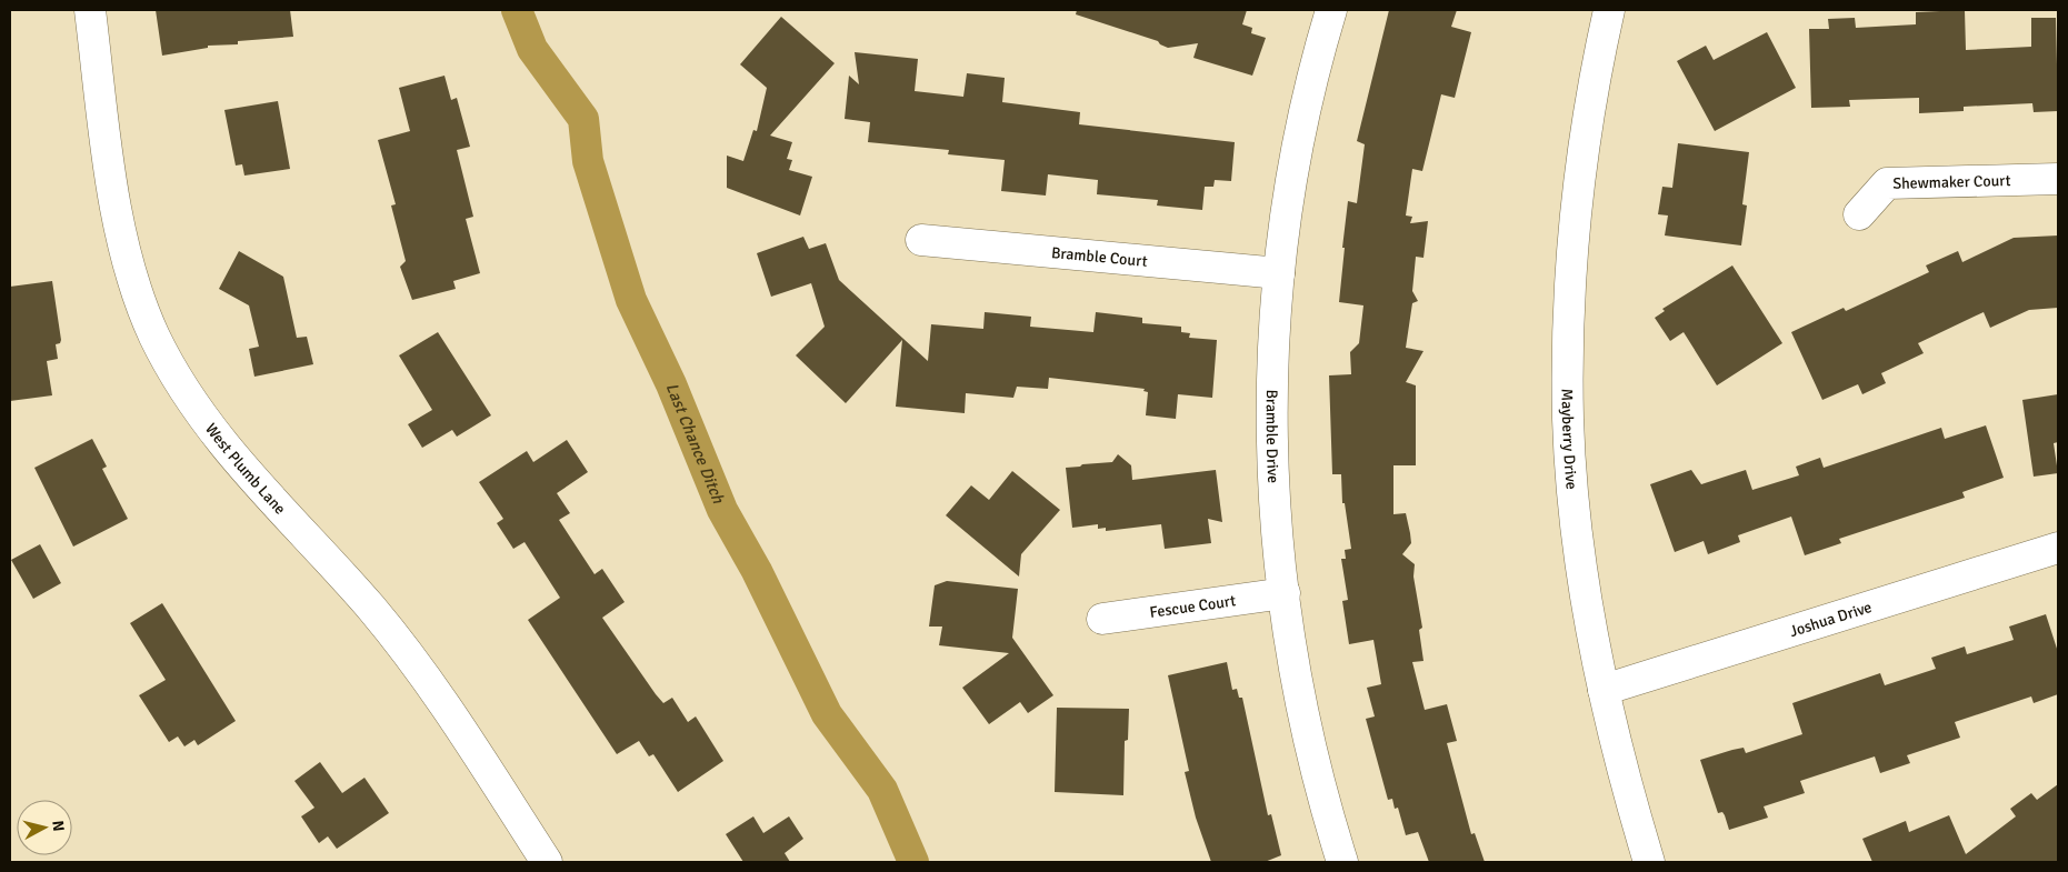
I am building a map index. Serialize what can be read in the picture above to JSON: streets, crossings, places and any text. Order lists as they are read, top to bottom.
{
  "streets": {
    "street": [
      "Shewmaker Court",
      "Bramble Court",
      "Bramble Drive",
      "Mayberry Drive",
      "West Plumb Lane",
      "Fescue Court",
      "Joshua Drive"
    ]
  },
  "crossings": [
    ["Bramble Court", "Bramble Drive"],
    ["Bramble Drive", "Fescue Court"],
    ["Mayberry Drive", "Joshua Drive"]
  ],
  "water": ["Last Chance Ditch"],
  "north": "right"
}
